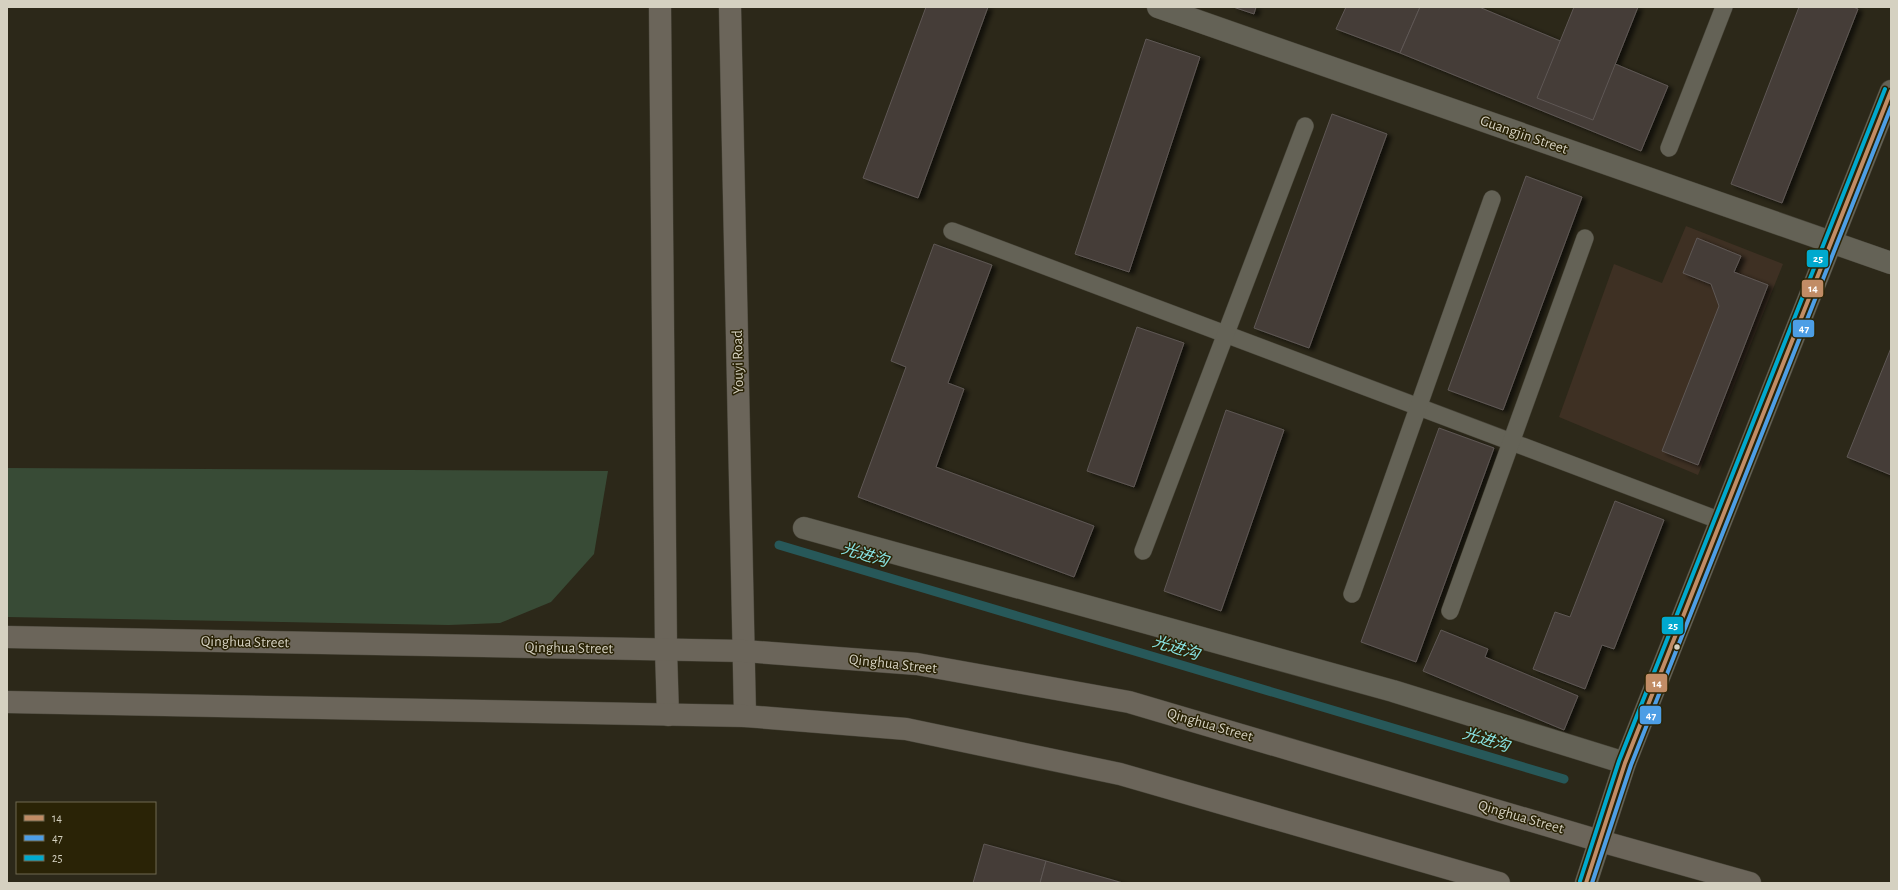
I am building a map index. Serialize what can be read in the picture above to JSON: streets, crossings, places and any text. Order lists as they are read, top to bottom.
{
  "streets": {
    "main road": ["Youyi Road", "Qinghua Street"],
    "street": ["Guangjin Street"]
  },
  "crossings": [
    ["Youyi Road", "Qinghua Street"]
  ],
  "water": ["光进沟"],
  "lines": ["transit line 25", "transit line 14", "transit line 47"],
  "legend": ["14", "47", "25"]
}
